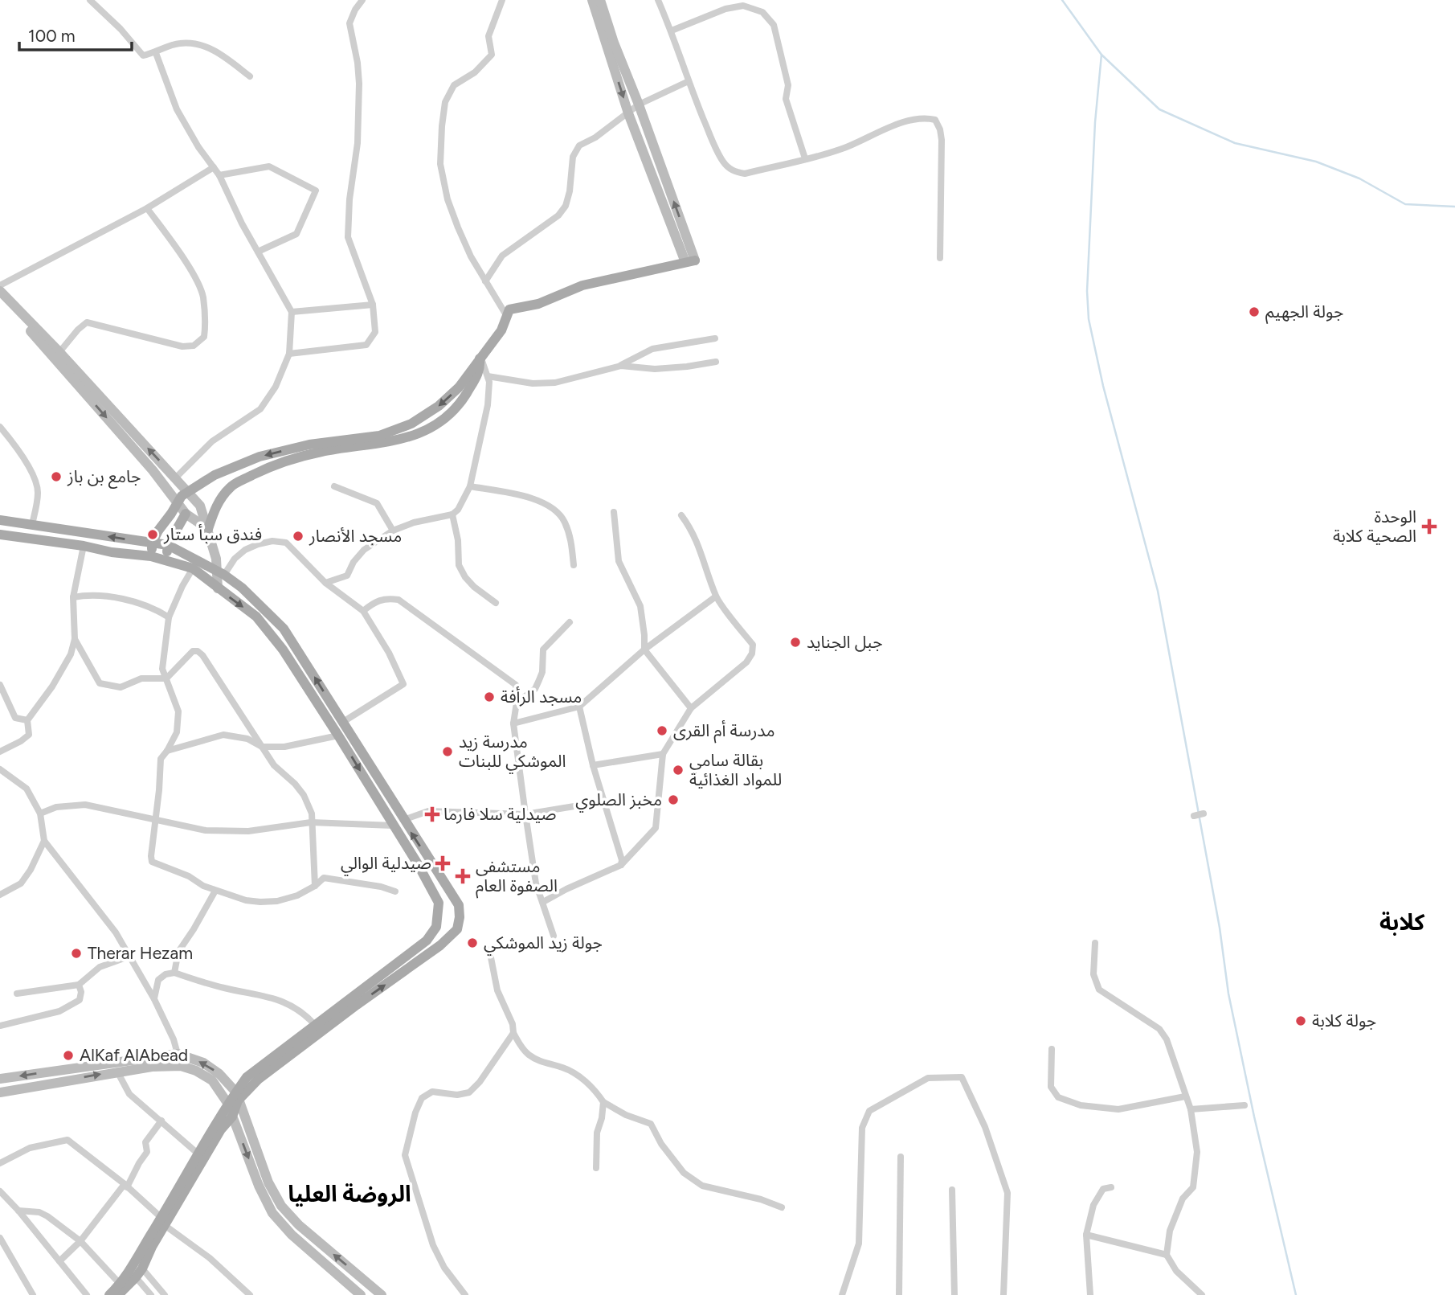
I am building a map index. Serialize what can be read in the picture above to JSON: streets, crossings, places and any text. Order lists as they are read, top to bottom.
{
  "districts": ["كلابة", "الروضة العليا"],
  "places": {
    "other": [
      "جولة الجهيم",
      "جامع بن باز",
      "فندق سبأ ستار",
      "مسجد الأنصار",
      "جبل الجنايد",
      "مسجد الرأفة",
      "مدرسة أم القرى",
      "مدرسة زيد الموشكي للبنات",
      "بقالة سامي للمواد الغذائية",
      "مخبز الصلوي",
      "جولة زيد الموشكي",
      "Therar Hezam",
      "جولة كلابة",
      "AlKaf AlAbead"
    ],
    "health": [
      "الوحدة الصحية كلابة",
      "صيدلية سلا فارما",
      "صيدلية الوالي",
      "مستشفى الصفوة العام"
    ]
  },
  "scale_bar": "100 m"
}
